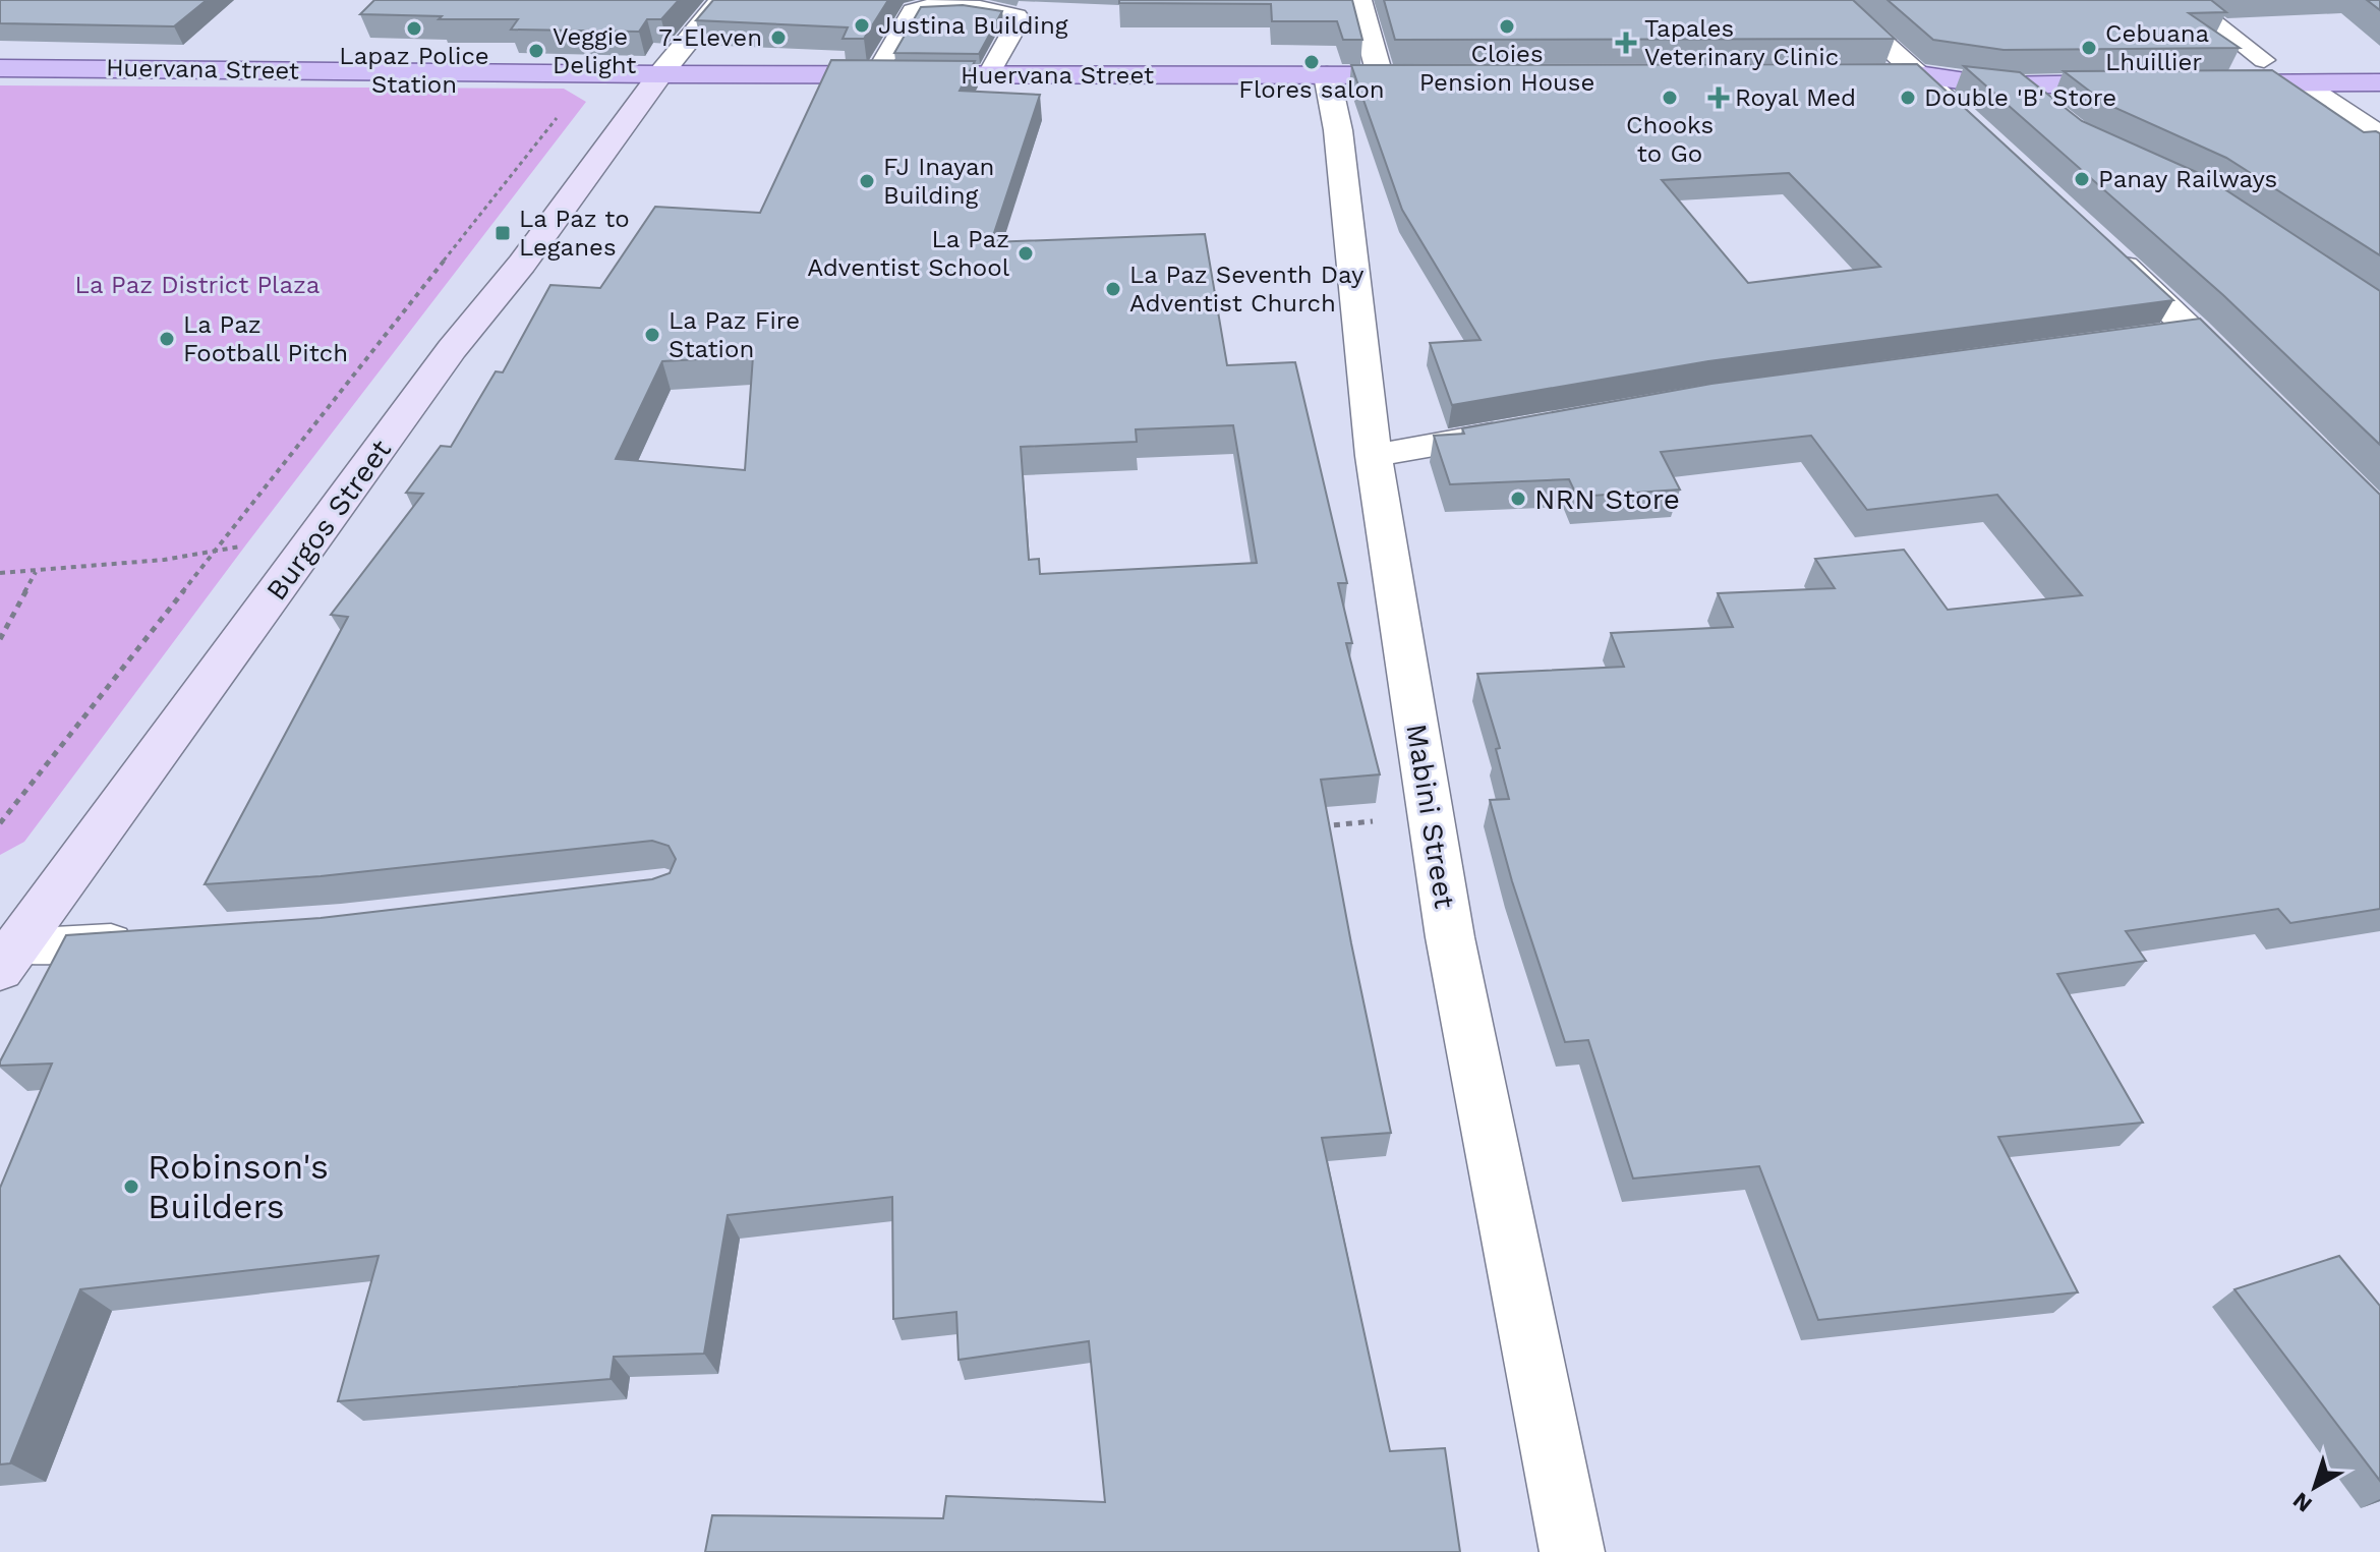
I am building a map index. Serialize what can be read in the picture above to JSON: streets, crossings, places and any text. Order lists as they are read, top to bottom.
{
  "streets": {
    "main road": ["Huervana Street", "Burgos Street"],
    "street": ["Mabini Street"]
  },
  "crossings": [
    ["Huervana Street", "Burgos Street"],
    ["Huervana Street", "Mabini Street"]
  ],
  "parks": ["La Paz District Plaza"],
  "places": {
    "other": [
      "Justina Building",
      "Cloies Pension House",
      "Lapaz Police Station",
      "7-Eleven",
      "Cebuana Lhuillier",
      "Veggie Delight",
      "Flores salon",
      "Chooks to Go",
      "Double 'B' Store",
      "Panay Railways",
      "FJ Inayan Building",
      "La Paz Adventist School",
      "La Paz Seventh Day Adventist Church",
      "La Paz Fire Station",
      "La Paz Football Pitch",
      "NRN Store",
      "Robinson's Builders"
    ],
    "health": ["Tapales Veterinary Clinic", "Royal Med"],
    "transit": ["La Paz to Leganes"]
  },
  "north": "bottom left"
}
